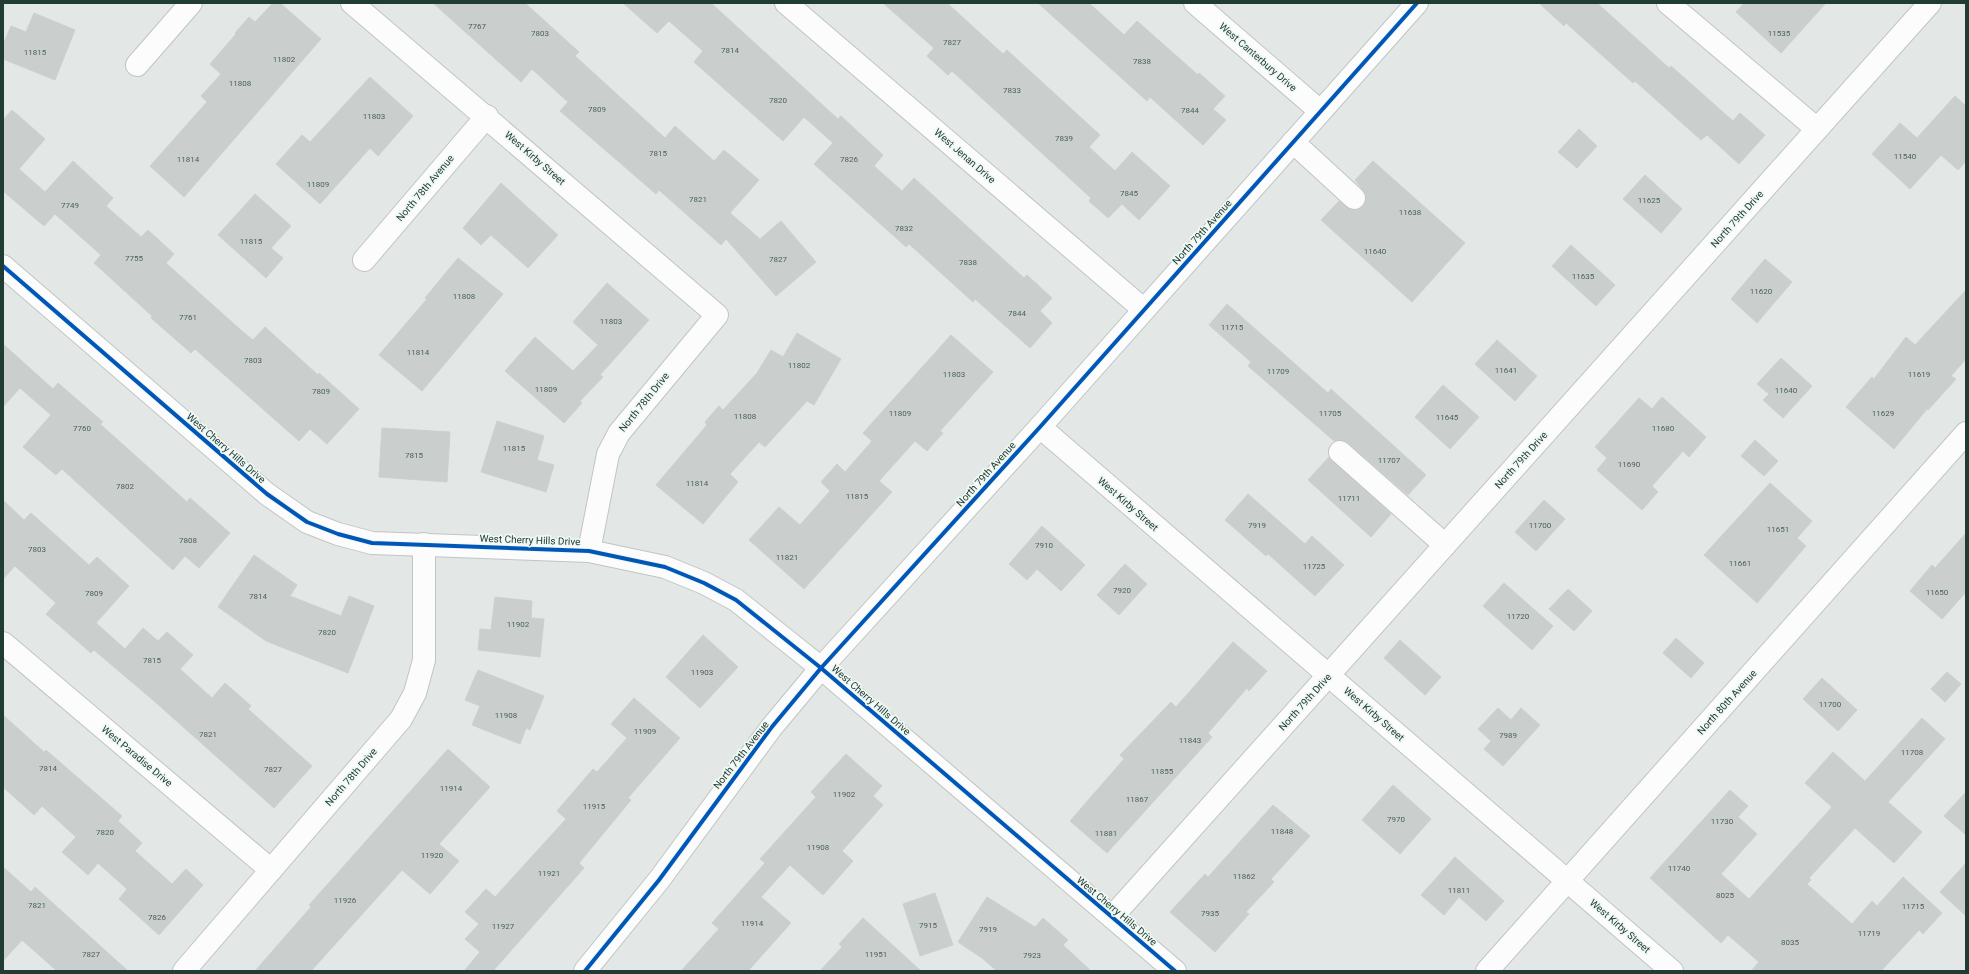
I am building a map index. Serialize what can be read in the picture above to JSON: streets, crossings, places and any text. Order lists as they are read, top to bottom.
{
  "streets": {
    "street": [
      "West Canterbury Drive",
      "West Jenan Drive",
      "West Kirby Street",
      "North 78th Avenue",
      "North 79th Drive",
      "North 79th Avenue",
      "North 78th Drive",
      "West Cherry Hills Drive",
      "North 80th Avenue",
      "West Paradise Drive"
    ]
  },
  "crossings": [
    ["West Canterbury Drive", "North 79th Avenue"],
    ["West Jenan Drive", "North 79th Avenue"],
    ["West Kirby Street", "North 78th Avenue"],
    ["West Kirby Street", "North 79th Drive"],
    ["West Kirby Street", "North 79th Avenue"],
    ["West Kirby Street", "North 78th Drive"],
    ["West Kirby Street", "North 80th Avenue"],
    ["North 79th Drive", "West Cherry Hills Drive"],
    ["North 79th Avenue", "West Cherry Hills Drive"],
    ["North 78th Drive", "West Cherry Hills Drive"],
    ["North 78th Drive", "West Paradise Drive"]
  ],
  "house_numbers": [
    "7767",
    "7803",
    "11535",
    "7827",
    "7814",
    "11815",
    "11802",
    "7838",
    "11808",
    "7833",
    "7820",
    "7809",
    "7844",
    "11803",
    "7839",
    "7815",
    "11540",
    "11814",
    "7826",
    "11809",
    "7845",
    "7821",
    "11625",
    "7749",
    "11638",
    "7832",
    "11815",
    "11640",
    "7755",
    "7827",
    "7838",
    "11635",
    "11620",
    "11808",
    "7844",
    "7761",
    "11803",
    "11715",
    "11814",
    "7803",
    "11802",
    "11641",
    "11709",
    "11803",
    "11619",
    "11809",
    "11640",
    "7809",
    "11809",
    "11705",
    "11629",
    "11808",
    "11645",
    "7760",
    "11680",
    "11815",
    "7815",
    "11707",
    "11690",
    "11814",
    "7802",
    "11815",
    "11711",
    "7919",
    "11700",
    "11651",
    "7808",
    "7910",
    "7803",
    "11821",
    "11661",
    "11725",
    "7920",
    "11650",
    "7809",
    "7814",
    "11720",
    "11902",
    "7820",
    "7815",
    "11903",
    "11700",
    "11908",
    "11909",
    "7821",
    "7989",
    "11843",
    "11708",
    "7814",
    "7827",
    "11855",
    "11914",
    "11902",
    "11867",
    "11915",
    "7970",
    "11730",
    "11848",
    "7820",
    "11881",
    "11908",
    "11920",
    "11740",
    "11921",
    "11862",
    "11811",
    "8025",
    "11926",
    "7821",
    "11715",
    "7935",
    "7826",
    "11914",
    "7915",
    "11927",
    "7919",
    "11719",
    "8035",
    "7827",
    "11951",
    "7923"
  ]
}
